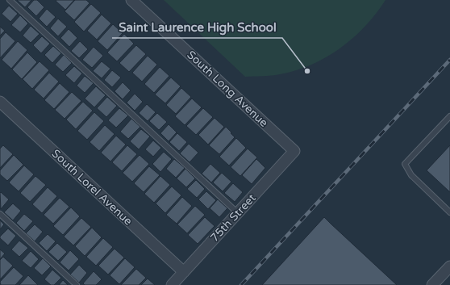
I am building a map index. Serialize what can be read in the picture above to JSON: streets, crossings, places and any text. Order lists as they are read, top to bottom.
{
  "streets": {
    "street": ["South Long Avenue", "South Lorel Avenue", "75th Street"]
  },
  "crossings": [
    ["South Long Avenue", "75th Street"],
    ["South Lorel Avenue", "75th Street"]
  ],
  "places": ["Saint Laurence High School"]
}
